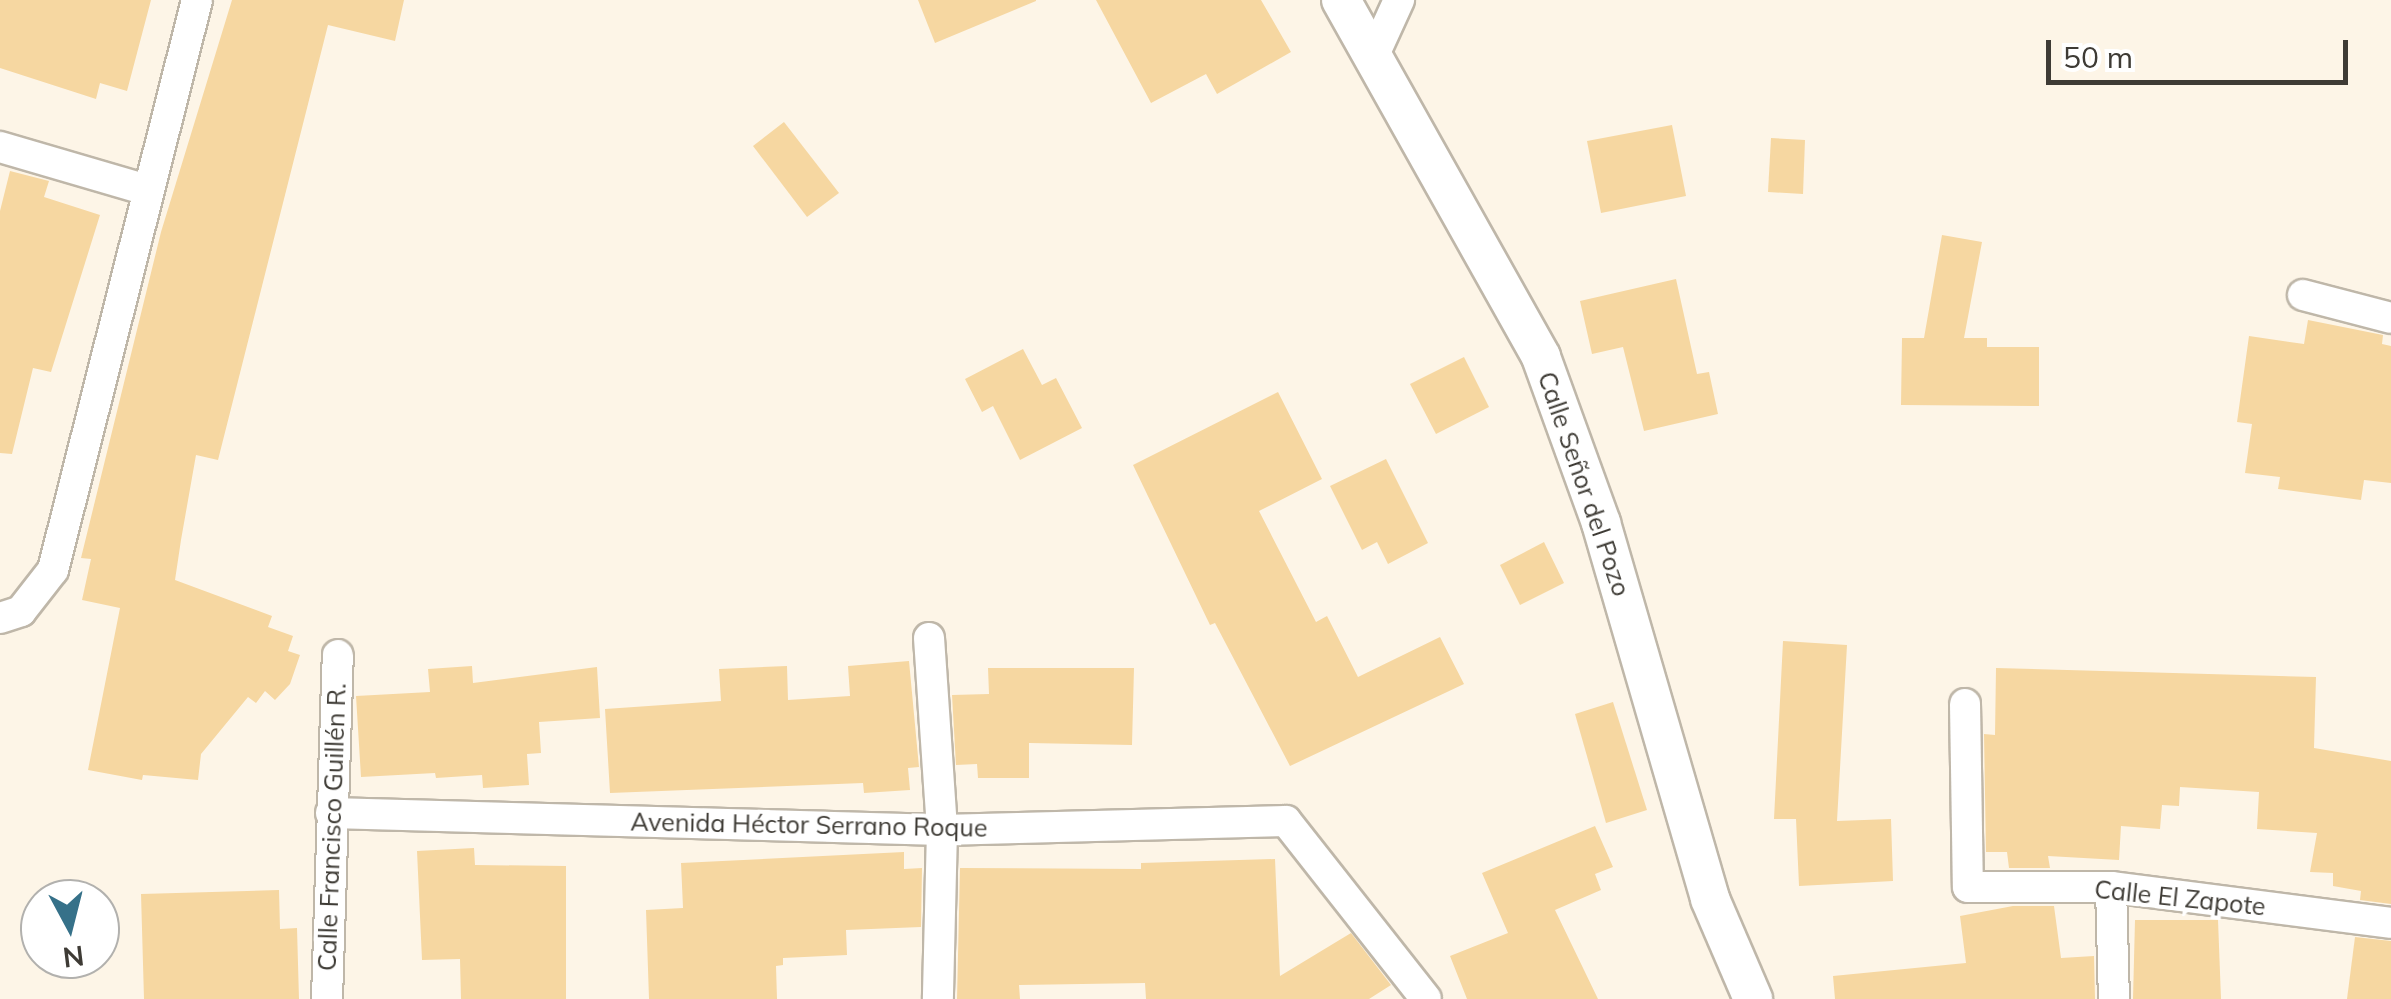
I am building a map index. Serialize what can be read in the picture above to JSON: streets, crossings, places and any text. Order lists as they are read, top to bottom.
{
  "streets": {
    "street": [
      "Calle Señor del Pozo",
      "Avenida Héctor Serrano Roque",
      "Calle Francisco Guillén R.",
      "Calle El Zapote"
    ]
  },
  "crossings": [
    ["Avenida Héctor Serrano Roque", "Calle Francisco Guillén R."]
  ],
  "scale_bar": "50 m",
  "north": "bottom"
}
